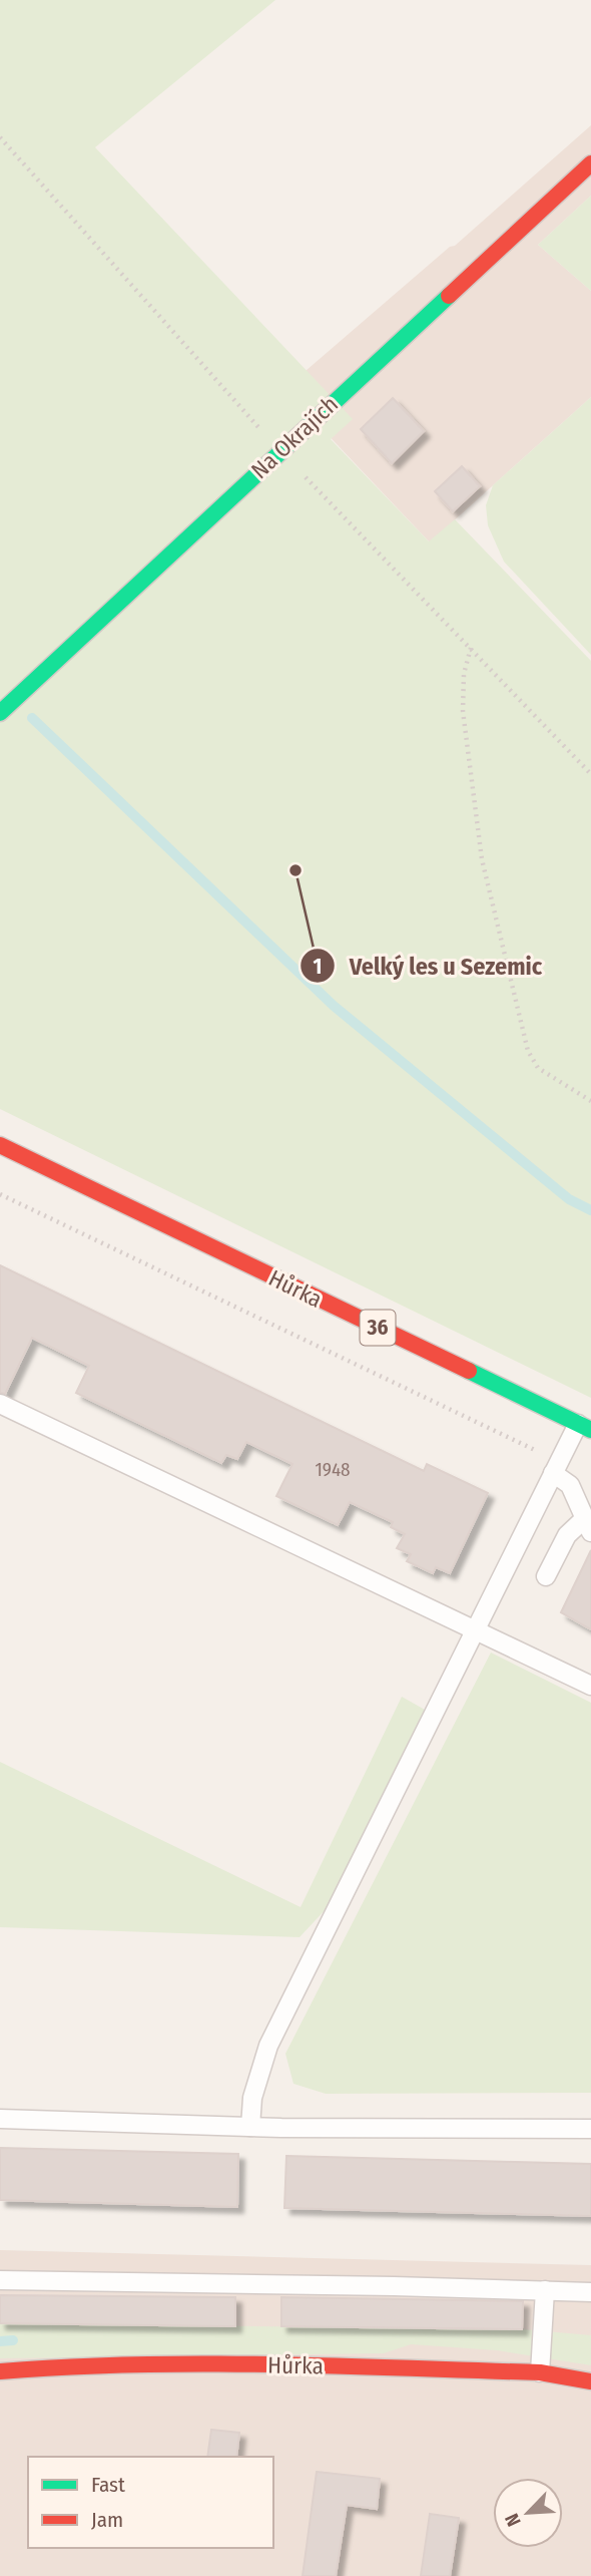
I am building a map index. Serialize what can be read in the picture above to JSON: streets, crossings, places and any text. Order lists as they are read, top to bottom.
{
  "streets": {
    "street": ["Na Okrajích", "Hůrka", "36"]
  },
  "places": ["Velký les u Sezemic"],
  "house_numbers": ["1948"],
  "legend": ["Fast", "Jam"],
  "north": "bottom left"
}
